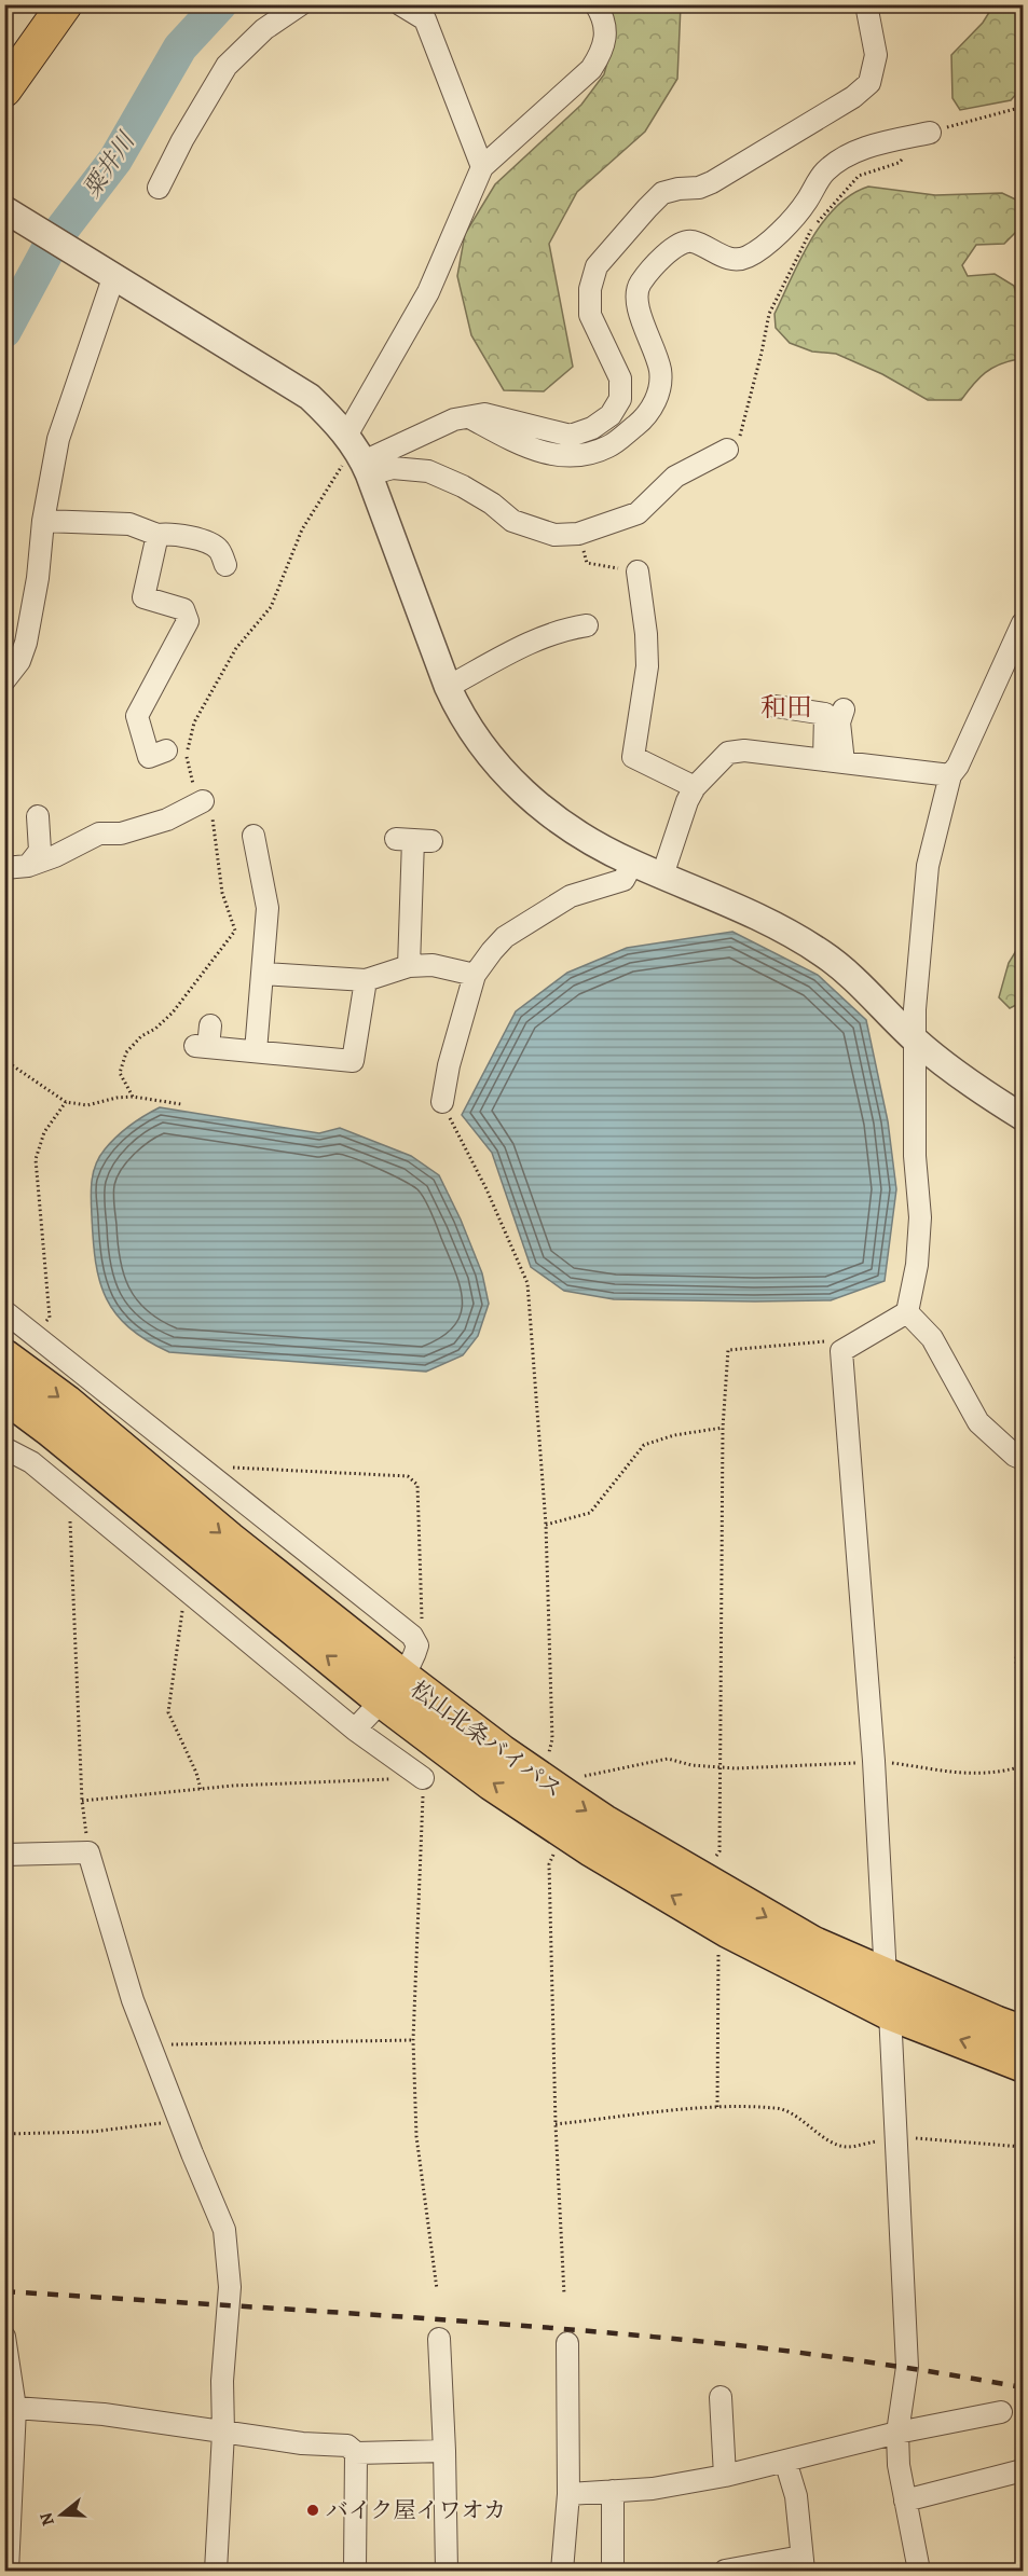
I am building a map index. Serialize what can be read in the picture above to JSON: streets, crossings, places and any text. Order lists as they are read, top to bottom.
{
  "streets": {
    "highway": ["松山北条バイパス"]
  },
  "districts": ["和田"],
  "water": ["粟井川"],
  "places": ["バイク屋イワオカ"],
  "north": "left"
}
